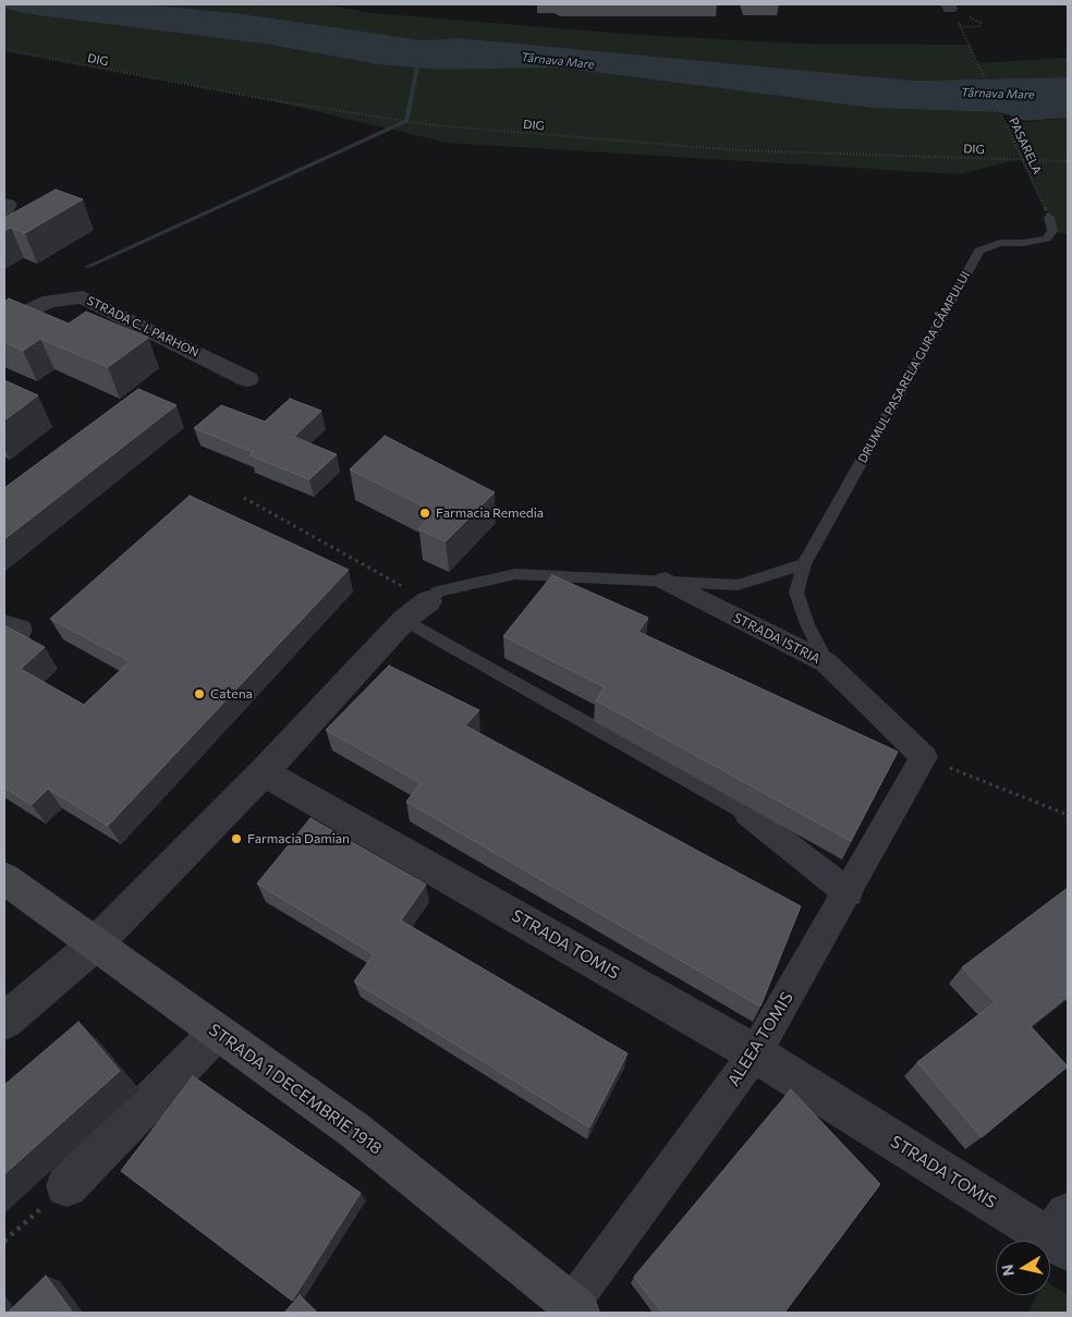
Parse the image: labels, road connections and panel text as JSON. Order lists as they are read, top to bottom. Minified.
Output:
{"streets":{"main road":["STRADA 1 DECEMBRIE 1918"],"street":["STRADA C. I. PARHON","STRADA ISTRIA","STRADA TOMIS","ALEEA TOMIS"],"lane":["DRUMUL PASARELA GURA CÂMPULUI"],"path":["DIG","PASARELA"]},"crossings":[["PASARELA","DRUMUL PASARELA GURA CÂMPULUI"],["STRADA ISTRIA","ALEEA TOMIS"],["STRADA TOMIS","ALEEA TOMIS"],["ALEEA TOMIS","STRADA 1 DECEMBRIE 1918"]],"water":["Târnava Mare"],"places":["Farmacia Remedia","Catena","Farmacia Damian"],"north":"left"}
